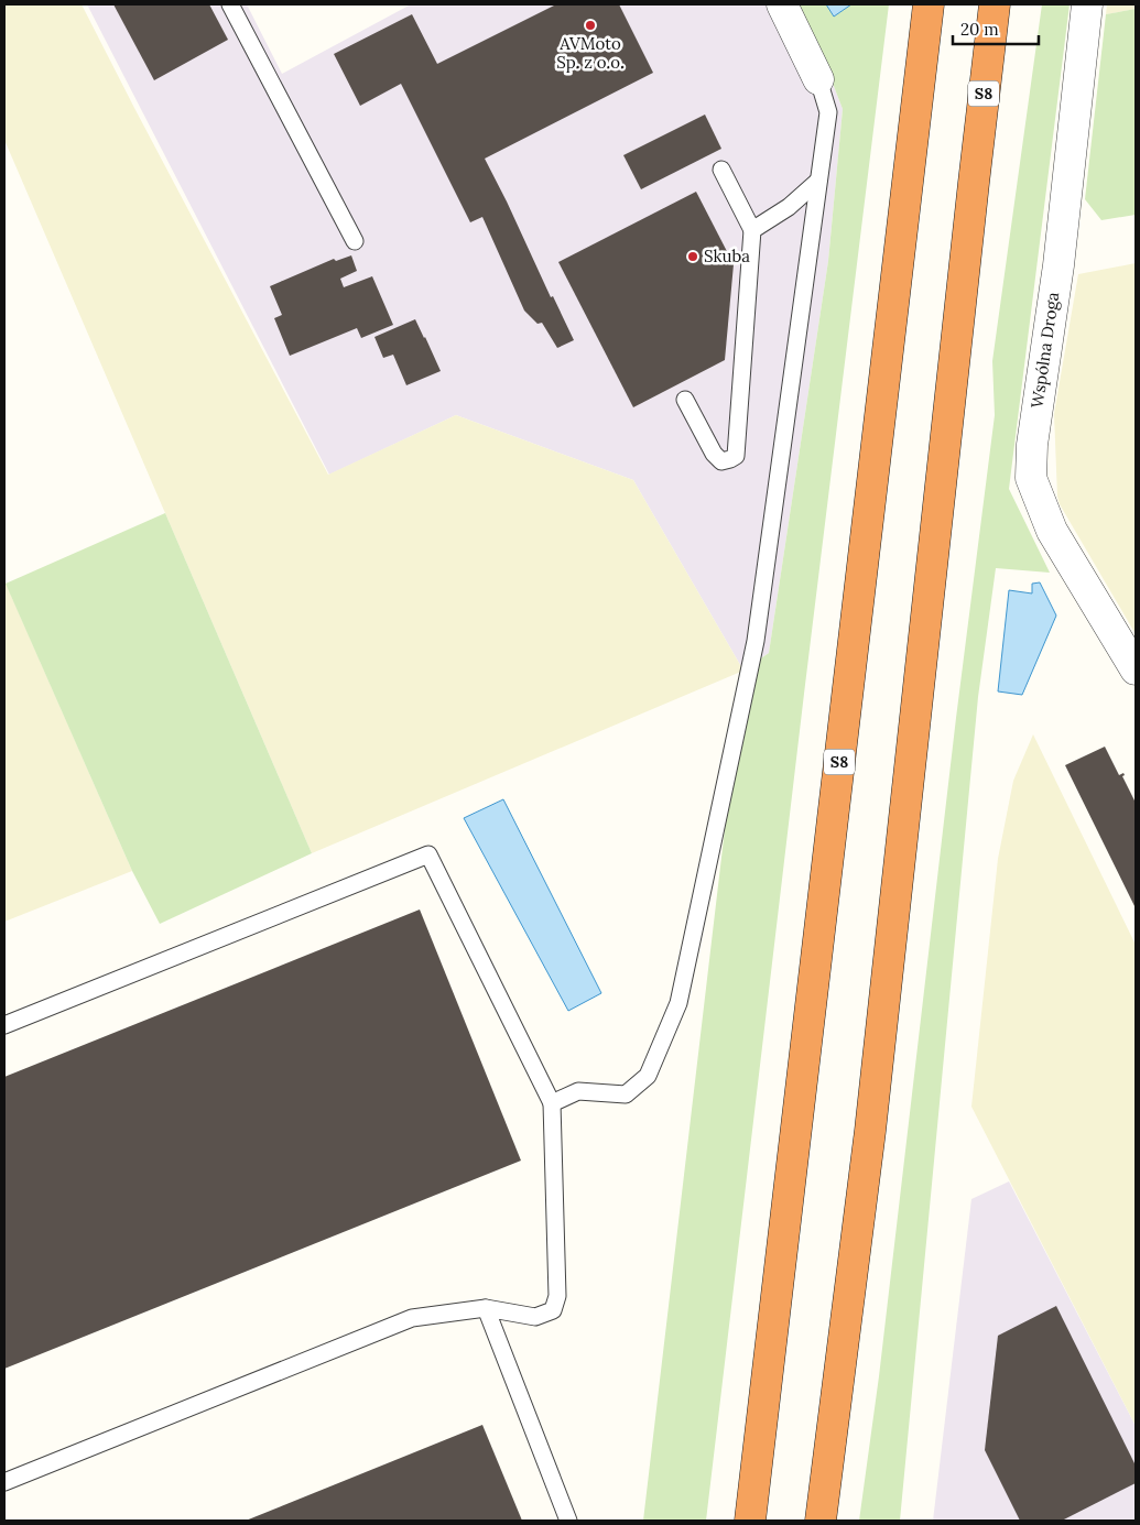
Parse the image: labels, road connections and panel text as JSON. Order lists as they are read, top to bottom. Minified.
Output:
{"streets":{"highway":["S8"],"street":["Wspólna Droga"]},"places":["AVMoto Sp. z o.o.","Skuba"],"scale_bar":"20 m"}
